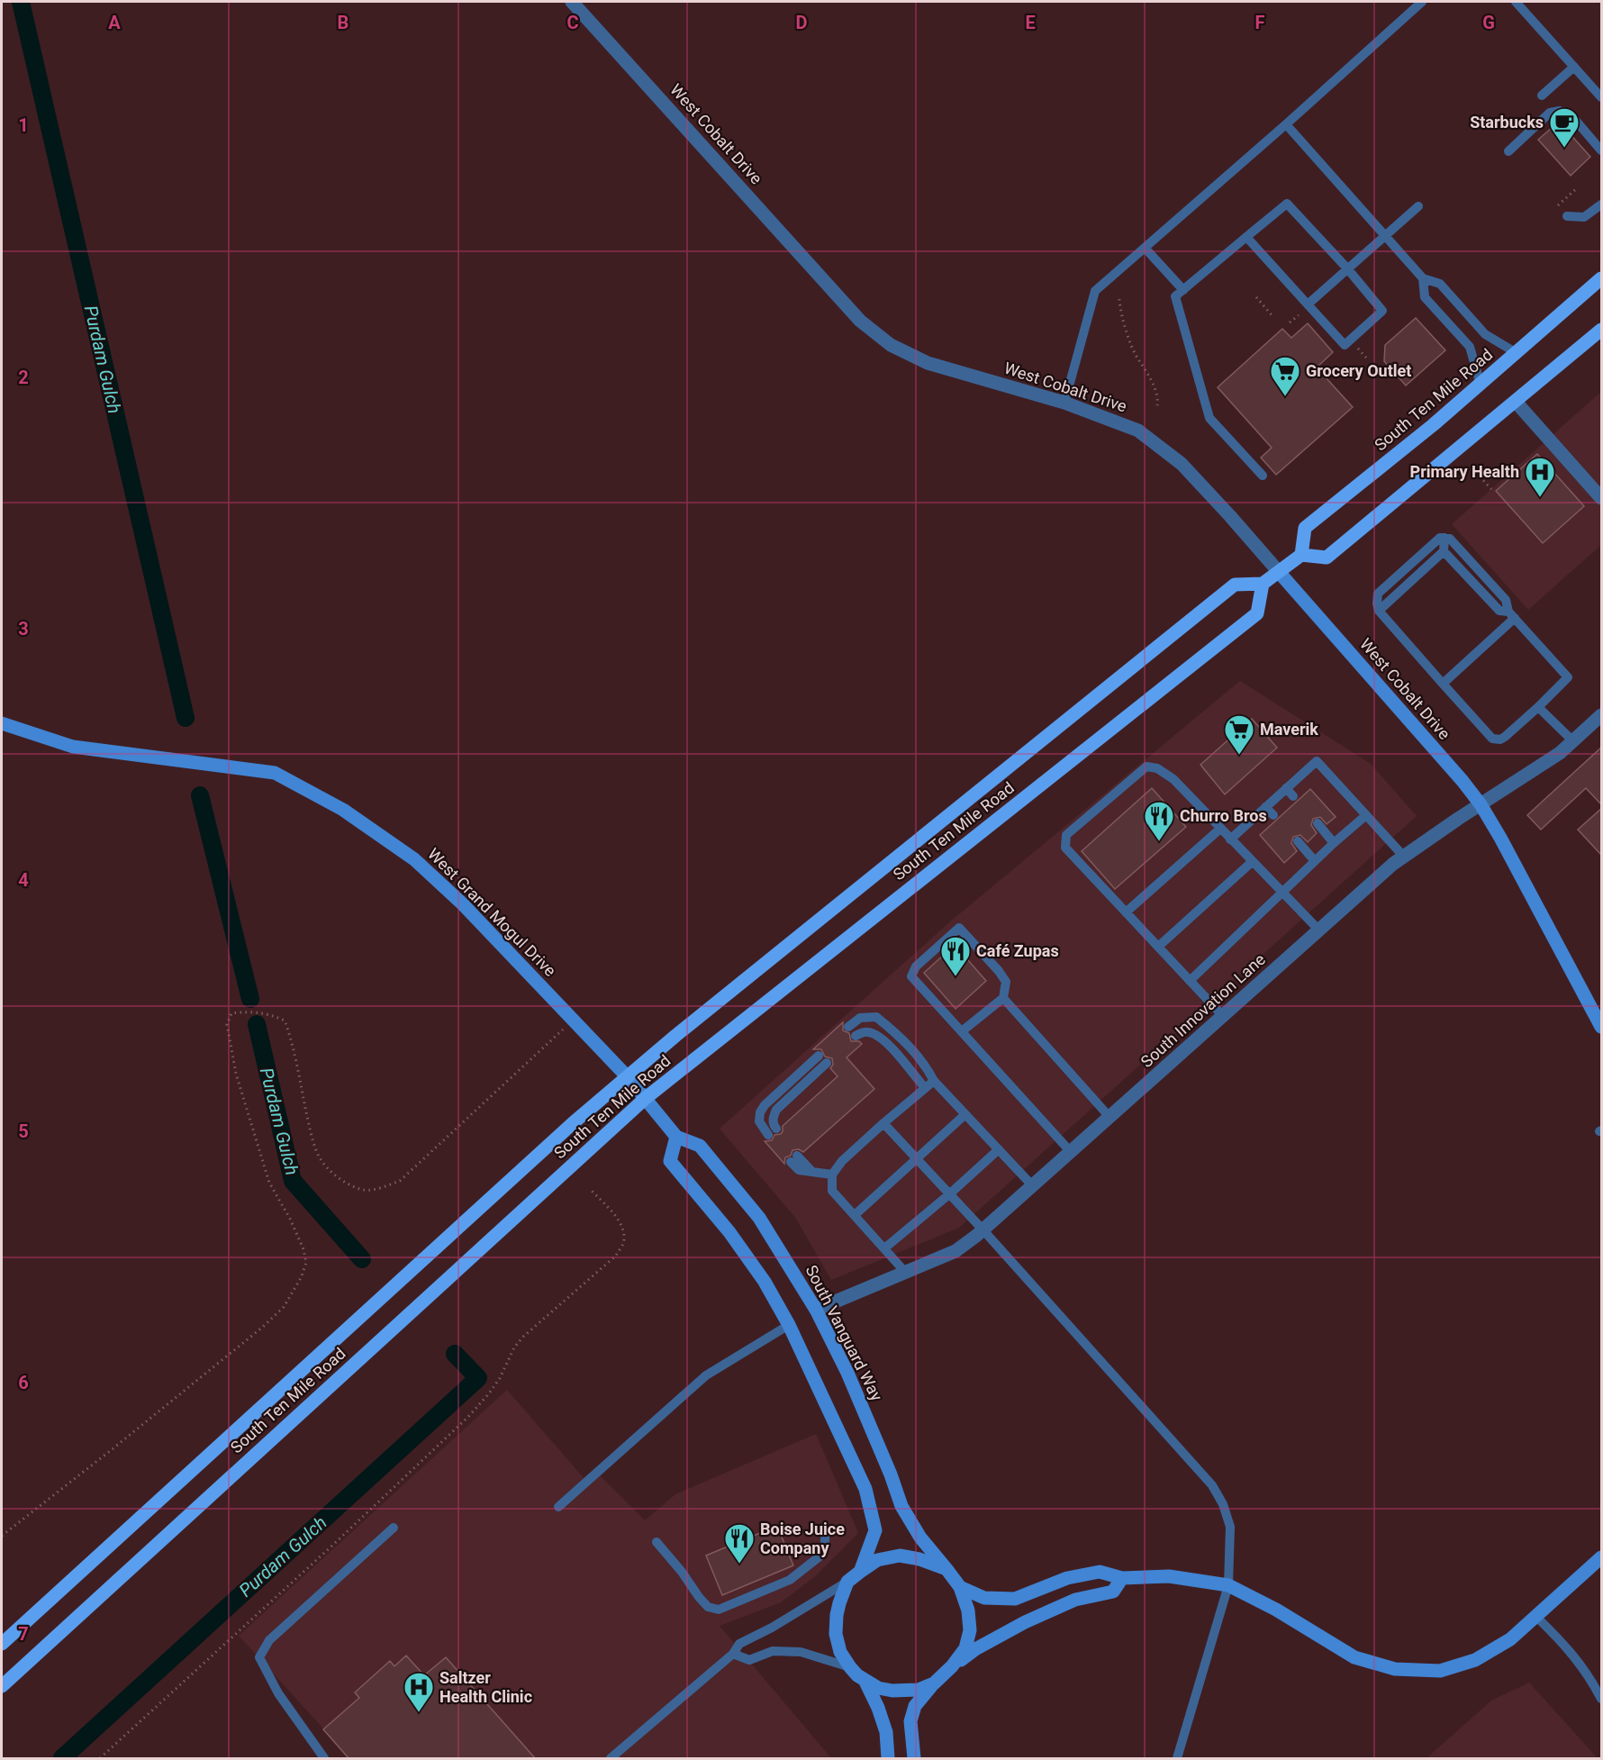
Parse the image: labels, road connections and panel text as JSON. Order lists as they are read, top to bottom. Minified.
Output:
{"streets":{"main road":["South Ten Mile Road"],"street":["West Cobalt Drive","West Grand Mogul Drive","South Innovation Lane","South Vanguard Way"]},"crossings":[["West Cobalt Drive","South Innovation Lane"],["South Ten Mile Road","West Grand Mogul Drive"],["South Ten Mile Road","South Vanguard Way"],["West Grand Mogul Drive","South Vanguard Way"],["South Innovation Lane","South Vanguard Way"]],"water":["Purdam Gulch"],"places":{"cafe":["Starbucks"],"supermarket":["Grocery Outlet","Maverik"],"hospital":["Primary Health","Saltzer Health Clinic"],"restaurant":["Churro Bros","Café Zupas","Boise Juice Company"]},"grid":{"columns":["A","B","C","D","E","F","G"],"rows":["1","2","3","4","5","6","7"]}}
